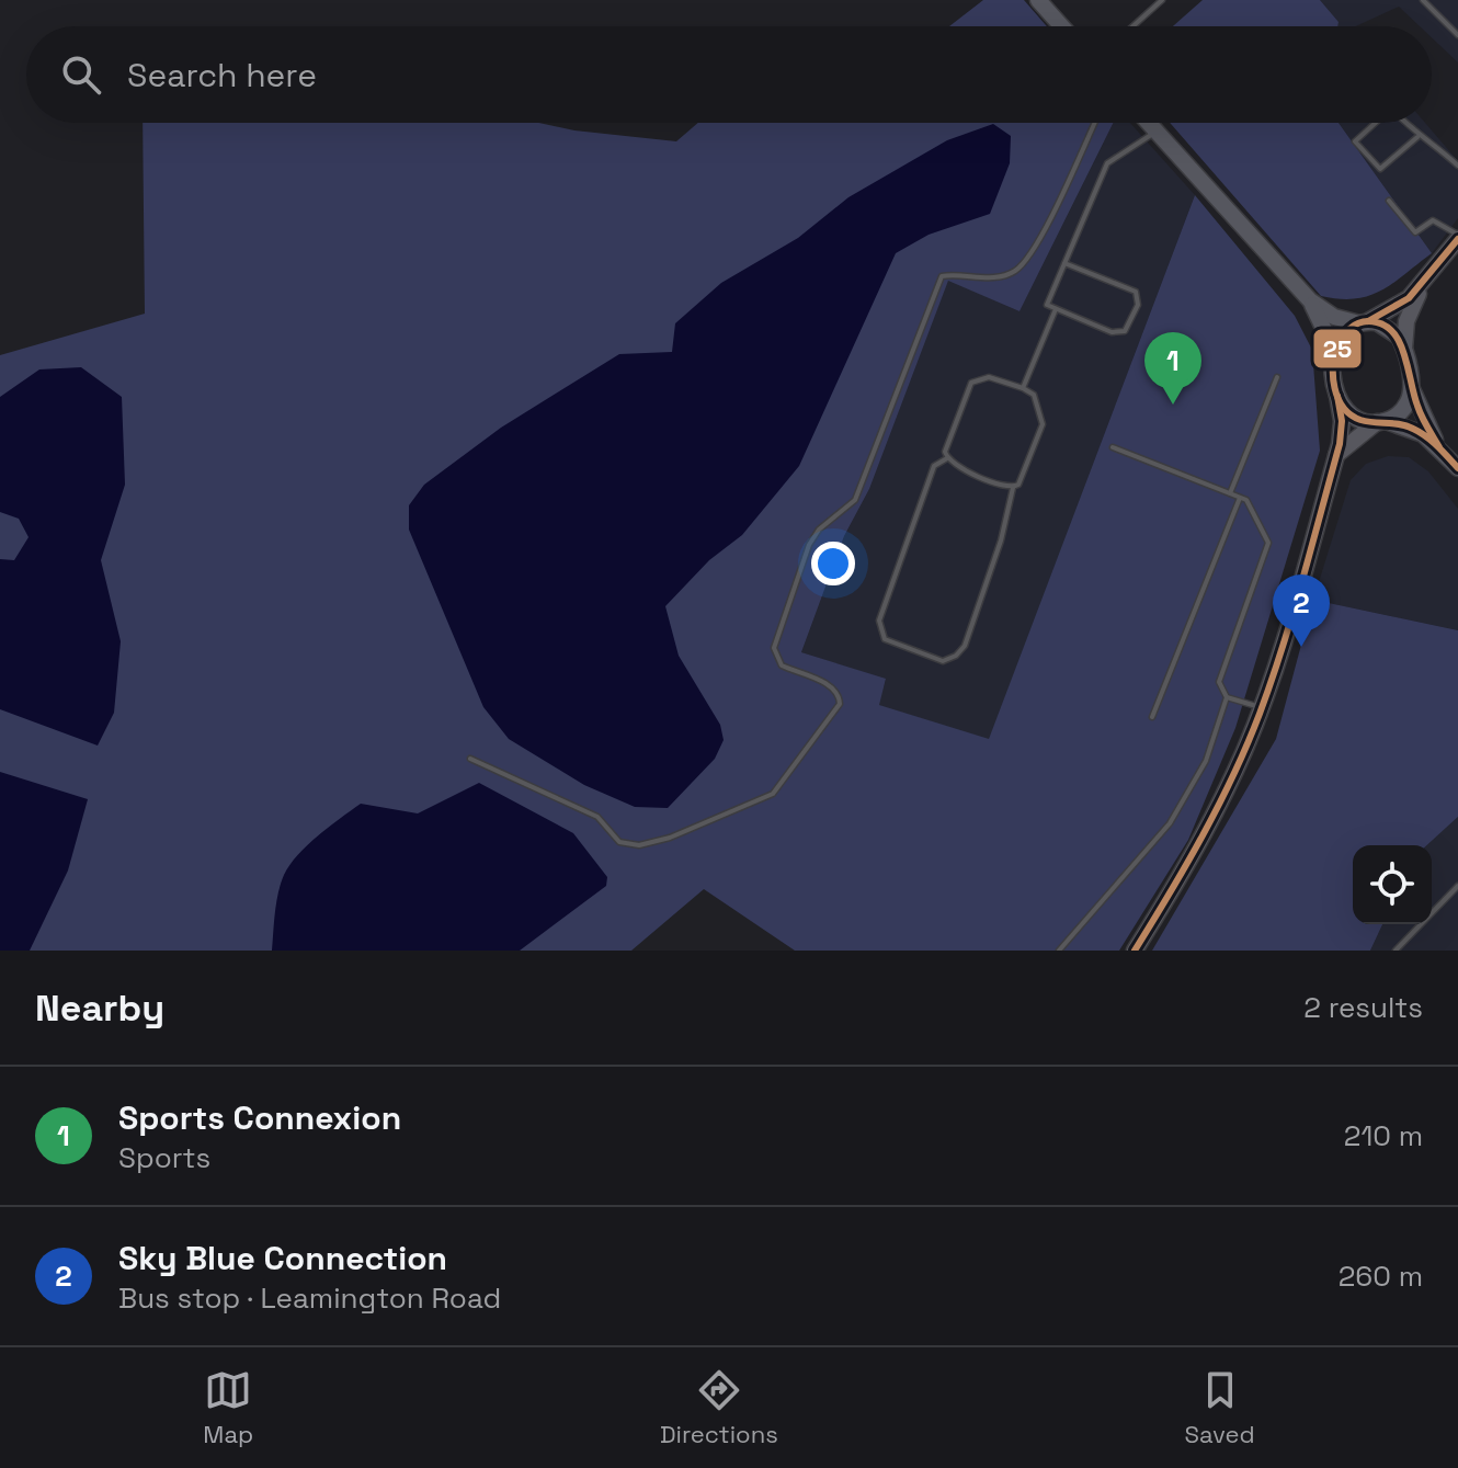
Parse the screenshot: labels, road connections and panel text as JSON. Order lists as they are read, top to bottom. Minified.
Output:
{"lines":["transit line 25"],"page":{"search":"Search here","pins":["1","2"],"heading":["Nearby","2 results"],"list":[{"mark":"1","name":"Sports Connexion","note":"Sports","value":"210 m"},{"mark":"2","name":"Sky Blue Connection","note":"Bus stop · Leamington Road","value":"260 m"}],"nav":["Map","Directions","Saved"]}}
